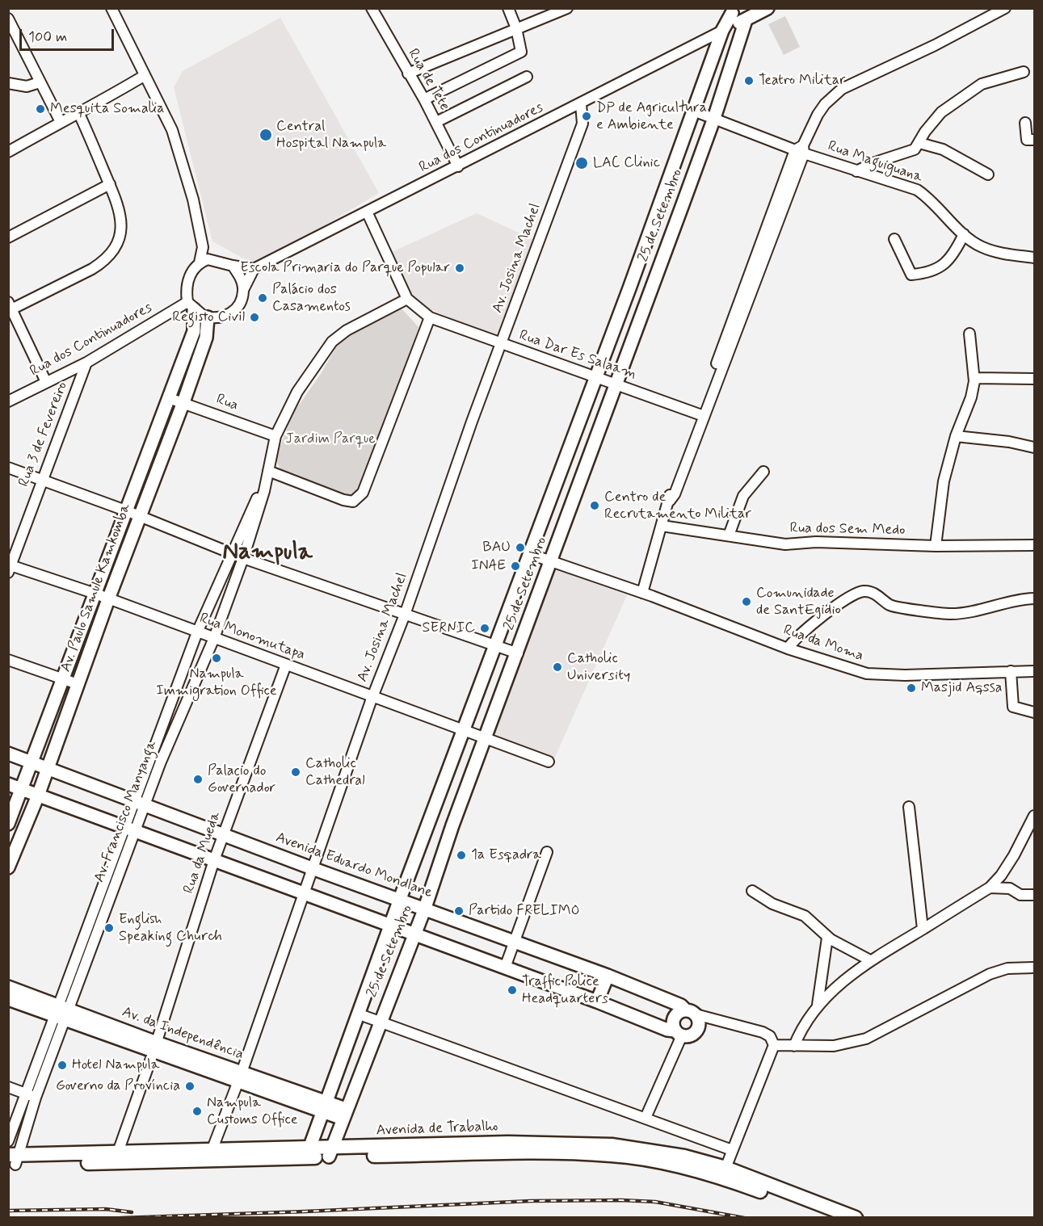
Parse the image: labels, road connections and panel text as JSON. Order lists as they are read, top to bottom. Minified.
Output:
{"streets":{"highway":["Avenida de Trabalho"],"main road":["25 de Setembro","Av. Paulo Samule Kamkomba","Avenida Eduardo Mondlane","Av. da Independência"],"street":["Rua de Tete","Rua dos Continuadores","Rua Maguiguana","Av. Josina Machel","Rua Dar Es Salaam","Rua","Rua 3 de Fevereiro","Rua dos Sem Medo","Rua Monomutapa","Rua da Moma","Av. Francisco Manyanga","Rua da Mueda"]},"crossings":[["Rua de Tete","Rua dos Continuadores"],["Rua dos Continuadores","25 de Setembro"],["Rua dos Continuadores","Av. Josina Machel"],["Rua dos Continuadores","Rua Dar Es Salaam"],["Rua dos Continuadores","Rua 3 de Fevereiro"],["Rua dos Continuadores","Av. Paulo Samule Kamkomba"],["Rua Maguiguana","25 de Setembro"],["25 de Setembro","Rua Dar Es Salaam"],["25 de Setembro","Rua Monomutapa"],["25 de Setembro","Rua da Moma"],["25 de Setembro","Avenida Eduardo Mondlane"],["25 de Setembro","Av. da Independência"],["25 de Setembro","Avenida de Trabalho"],["Av. Josina Machel","Rua Dar Es Salaam"],["Av. Josina Machel","Rua Monomutapa"],["Av. Josina Machel","Avenida Eduardo Mondlane"],["Av. Josina Machel","Av. da Independência"],["Av. Josina Machel","Avenida de Trabalho"],["Rua Dar Es Salaam","Av. Francisco Manyanga"],["Rua","Av. Paulo Samule Kamkomba"],["Rua","Av. Francisco Manyanga"],["Rua 3 de Fevereiro","Rua Monomutapa"],["Av. Paulo Samule Kamkomba","Rua Monomutapa"],["Av. Paulo Samule Kamkomba","Avenida Eduardo Mondlane"],["Rua Monomutapa","Av. Francisco Manyanga"],["Rua Monomutapa","Rua da Mueda"],["Av. Francisco Manyanga","Avenida Eduardo Mondlane"],["Av. Francisco Manyanga","Av. da Independência"],["Av. Francisco Manyanga","Avenida de Trabalho"],["Rua da Mueda","Avenida Eduardo Mondlane"],["Rua da Mueda","Av. da Independência"],["Rua da Mueda","Avenida de Trabalho"]],"districts":["Nampula"],"parks":["Jardim Parque"],"places":["Teatro Militar","Mesquita Somalia","DP de Agricultura e Ambiente","Central Hospital Nampula","LAC Clinic","Escola Primaria do Parque Popular","Palácio dos Casamentos","Registo Civil","Centro de Recrutamento Militar","BAU","INAE","Comunidade de SantEgidio","SERNIC","Nampula Immigration Office","Catholic University","Masjid Aqssa","Catholic Cathedral","Palacio do Governador","1a Esqadra","Partido FRELIMO","English Speaking Church","Traffic Police Headquarters","Hotel Nampula","Governo da Província","Nampula Customs Office"],"scale_bar":"100 m"}
